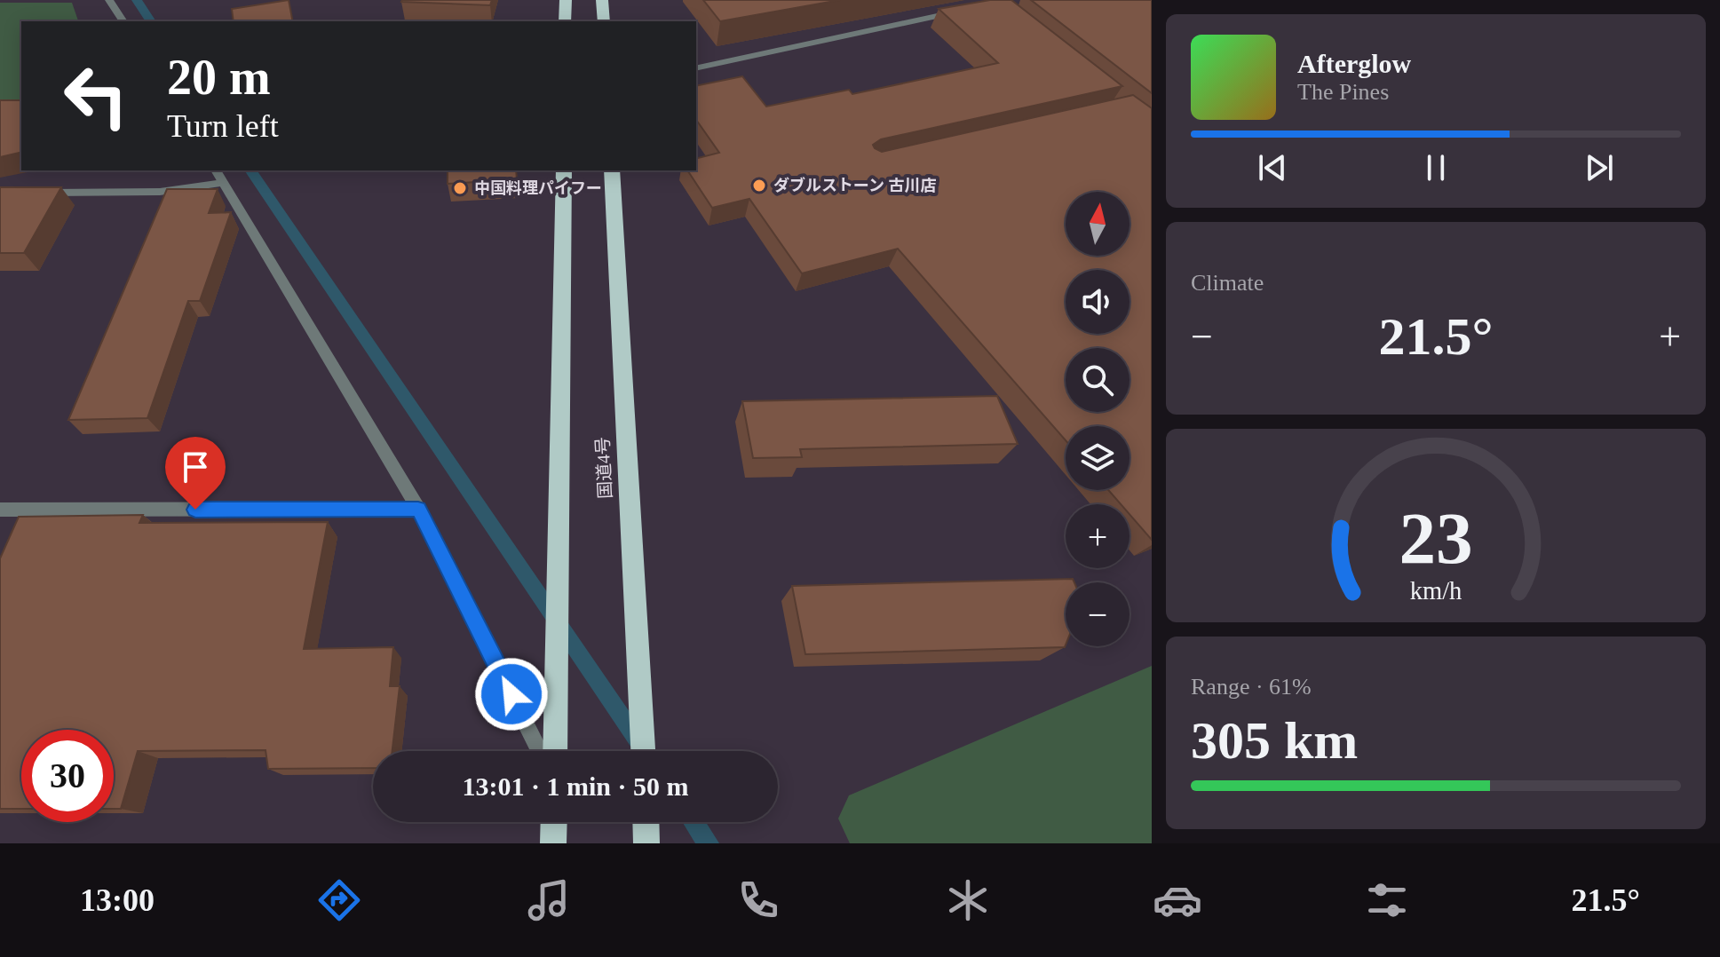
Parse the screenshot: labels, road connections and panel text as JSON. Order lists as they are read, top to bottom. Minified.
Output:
{"streets":{"highway":["国道4号"]},"places":["ダブルストーン 古川店","中国料理パイフー"],"north":"top","page":{"turn":["20 m","Turn left"],"song":["Afterglow","The Pines"],"map_buttons":["+","−"],"tile":["Climate",["Range · 61%","305 km"]],"heat":["−","21.5°","+"],"limit":"30","trip":"13:01 · 1 min · 50 m","tabs":["13:00","21.5°"],"gauge":["23","km/h"]}}
